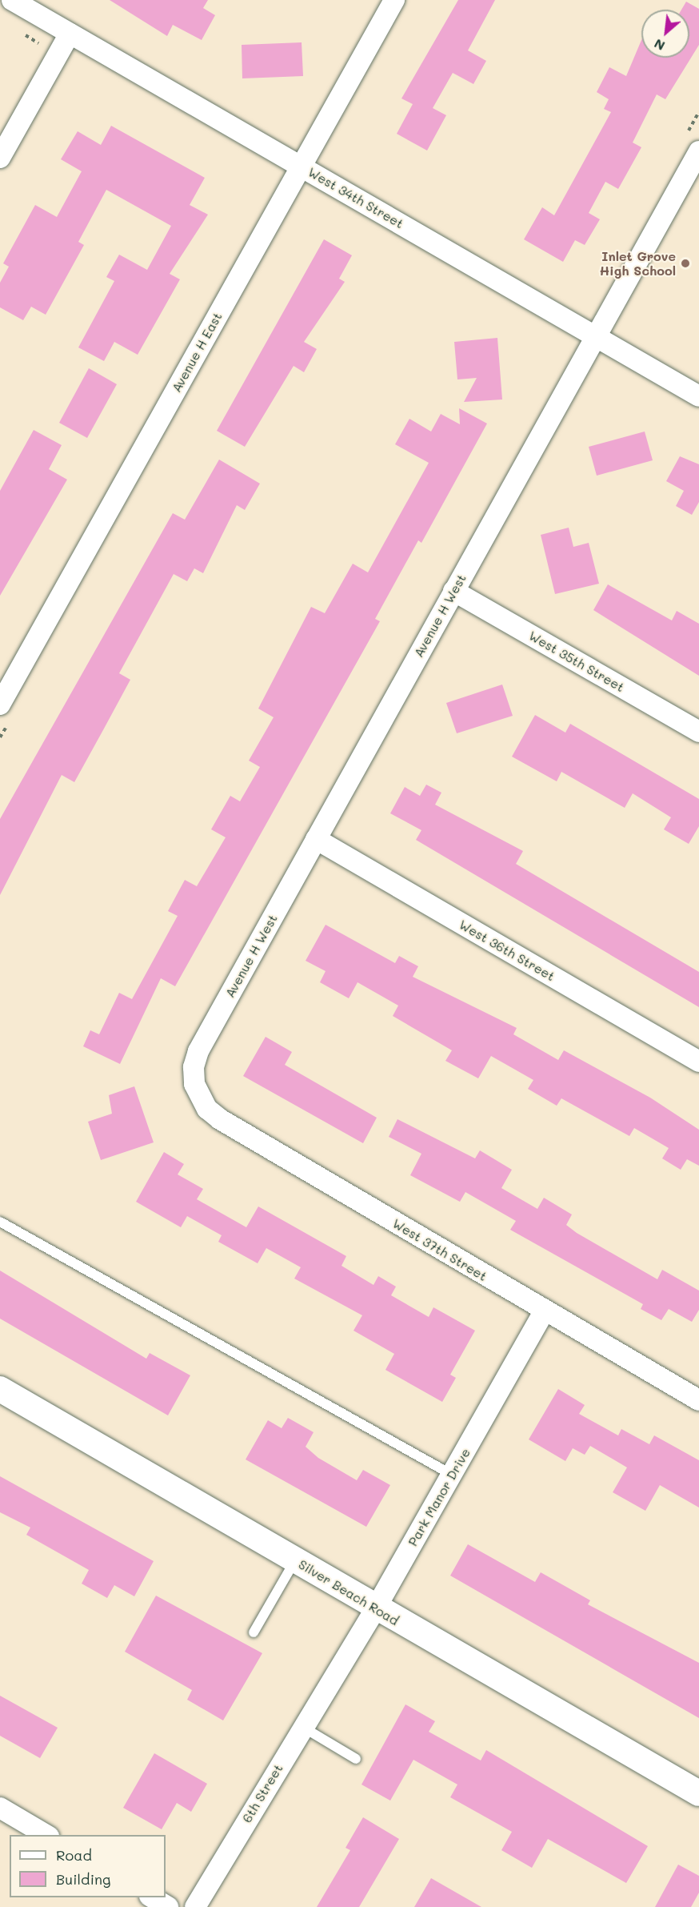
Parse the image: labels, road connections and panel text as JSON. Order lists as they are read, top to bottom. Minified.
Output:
{"streets":{"street":["West 34th Street","Avenue H East","Avenue H West","West 35th Street","West 36th Street","West 37th Street","Park Manor Drive","Silver Beach Road","6th Street"]},"crossings":[["West 34th Street","Avenue H East"],["West 34th Street","Avenue H West"],["Avenue H West","West 35th Street"],["Avenue H West","West 36th Street"],["Avenue H West","West 37th Street"],["West 37th Street","Park Manor Drive"],["Park Manor Drive","Silver Beach Road"],["Park Manor Drive","6th Street"]],"places":["Inlet Grove High School"],"legend":["Road","Building"],"north":"bottom left"}
